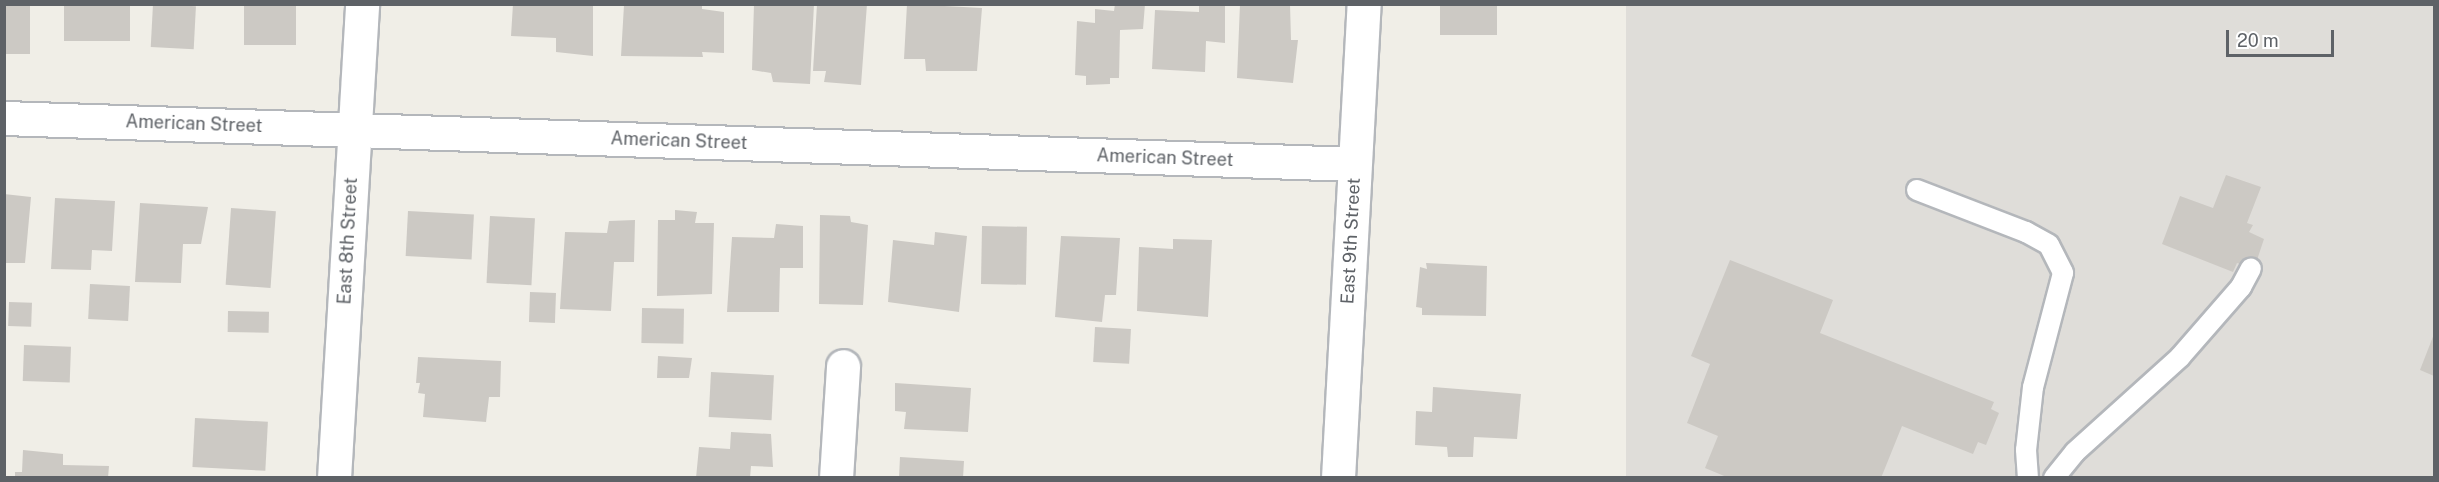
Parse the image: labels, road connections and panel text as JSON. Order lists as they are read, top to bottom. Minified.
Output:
{"streets":{"street":["American Street","East 8th Street","East 9th Street"]},"crossings":[["American Street","East 8th Street"],["American Street","East 9th Street"]],"scale_bar":"20 m"}
